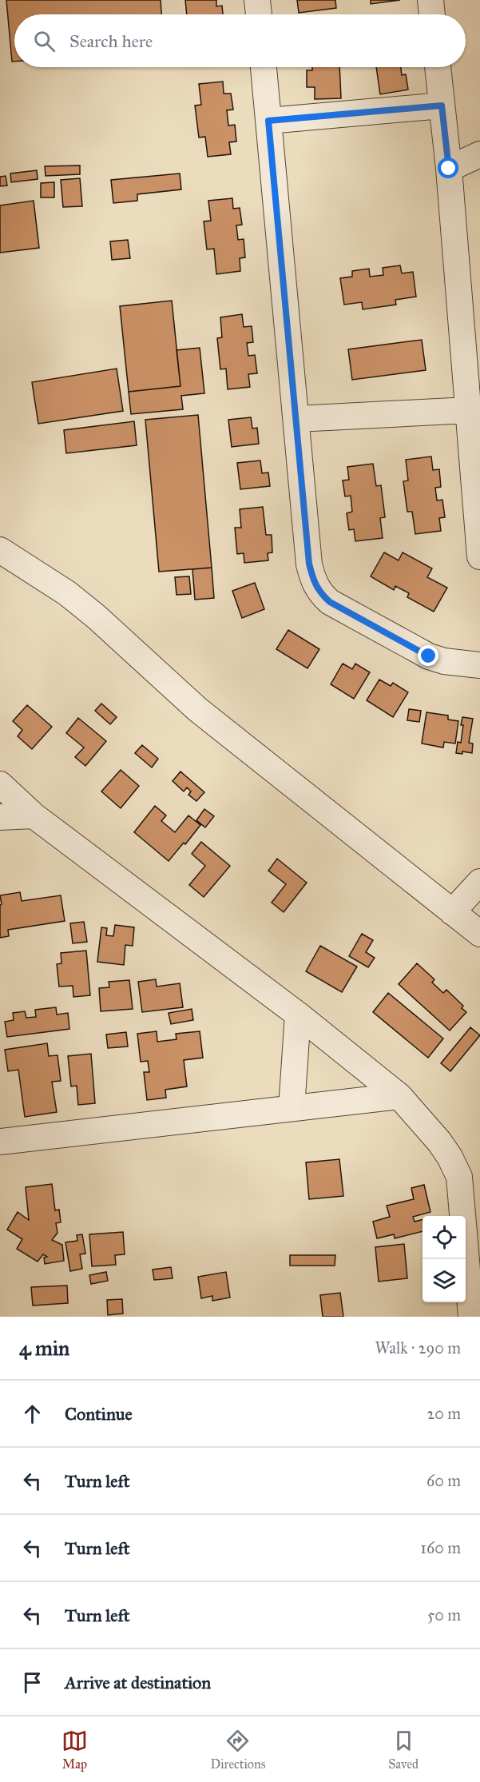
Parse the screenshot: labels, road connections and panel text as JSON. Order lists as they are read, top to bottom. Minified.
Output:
{"page":{"search":"Search here","heading":["4 min","Walk · 290 m"],"list":[["Continue","20 m"],["Turn left","60 m"],["Turn left","160 m"],["Turn left","50 m"],"Arrive at destination"],"nav":["Map","Directions","Saved"]}}
